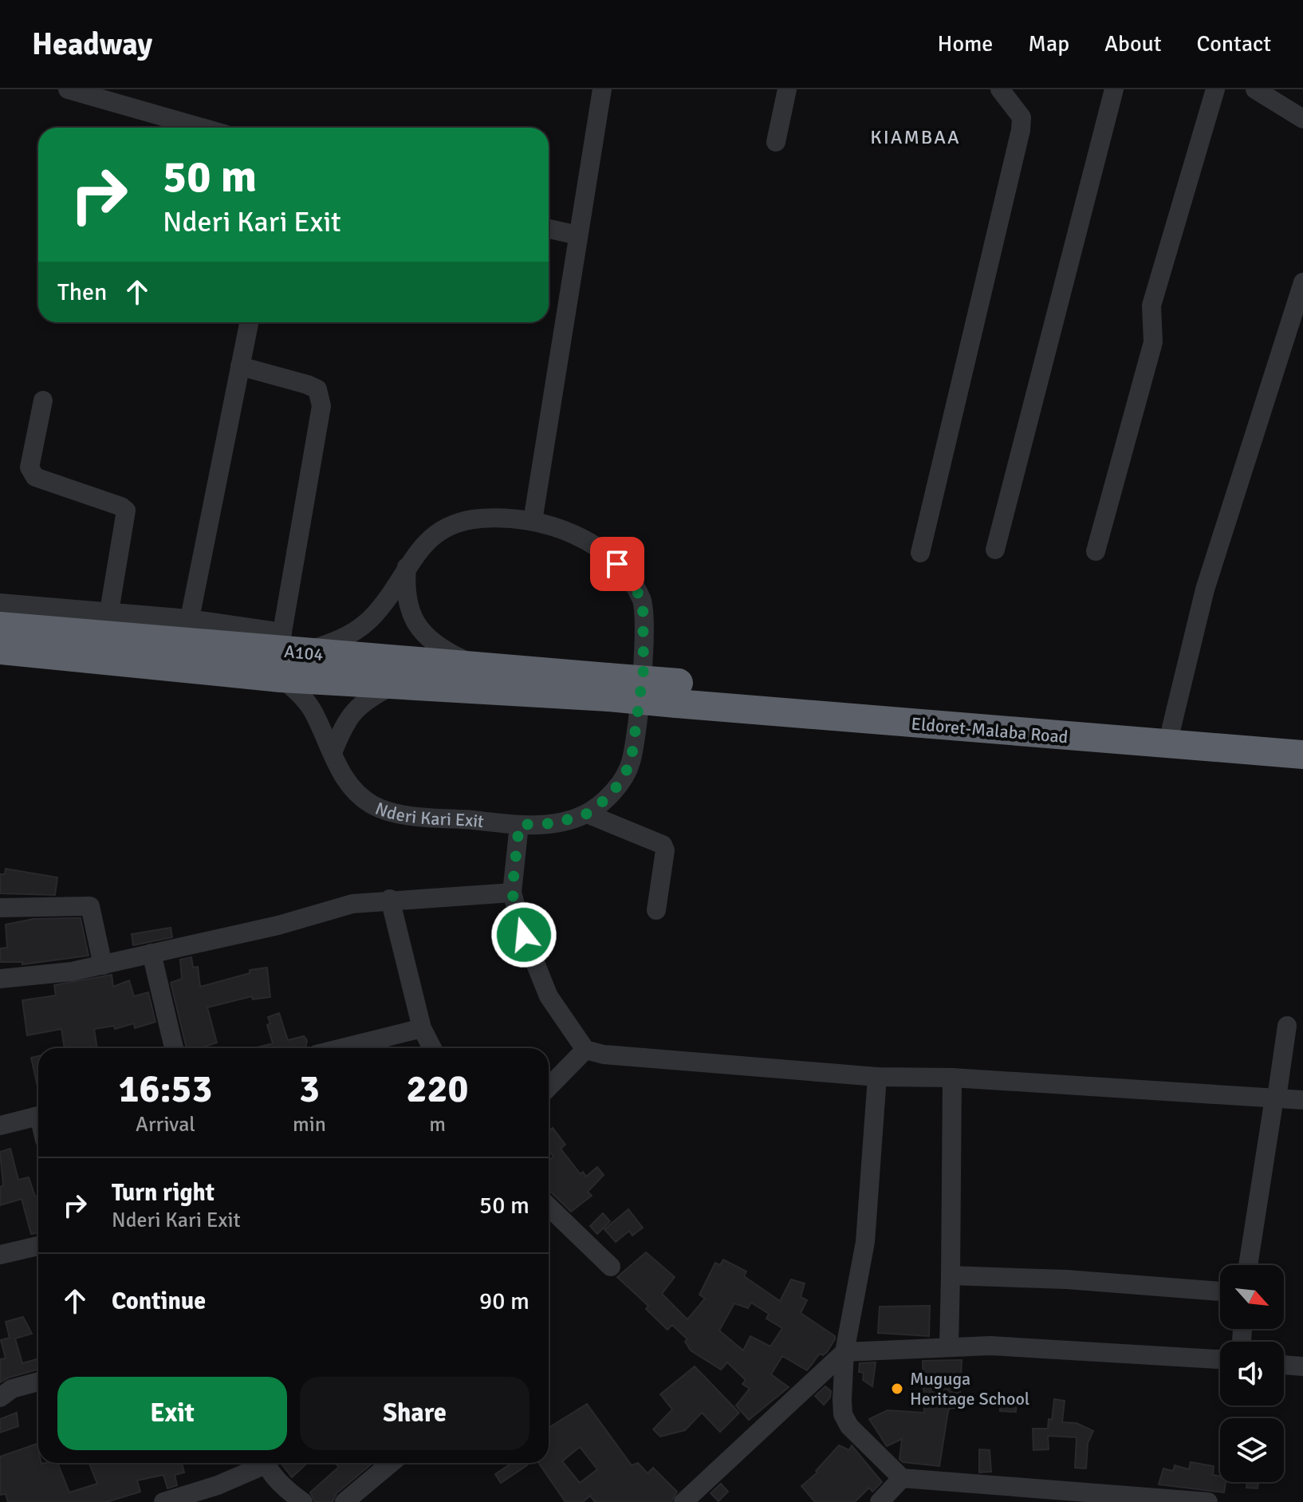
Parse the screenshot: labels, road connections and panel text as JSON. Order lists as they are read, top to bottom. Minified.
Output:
{"streets":{"highway":["A104","Eldoret-Malaba Road"],"street":["Nderi Kari Exit"]},"crossings":[["A104","Nderi Kari Exit"]],"districts":["KIAMBAA"],"places":["Muguga Heritage School"],"north":"bottom right","page":{"header":"Headway","nav":["Home","Map","About","Contact"],"turn":["50 m","Nderi Kari Exit"],"then":"Then","eta":["16:53","Arrival","3","min","220","m"],"list":[{"name":"Turn right","note":"Nderi Kari Exit","value":"50 m"},{"name":"Continue","value":"90 m"}],"buttons":["Exit","Share"]}}
